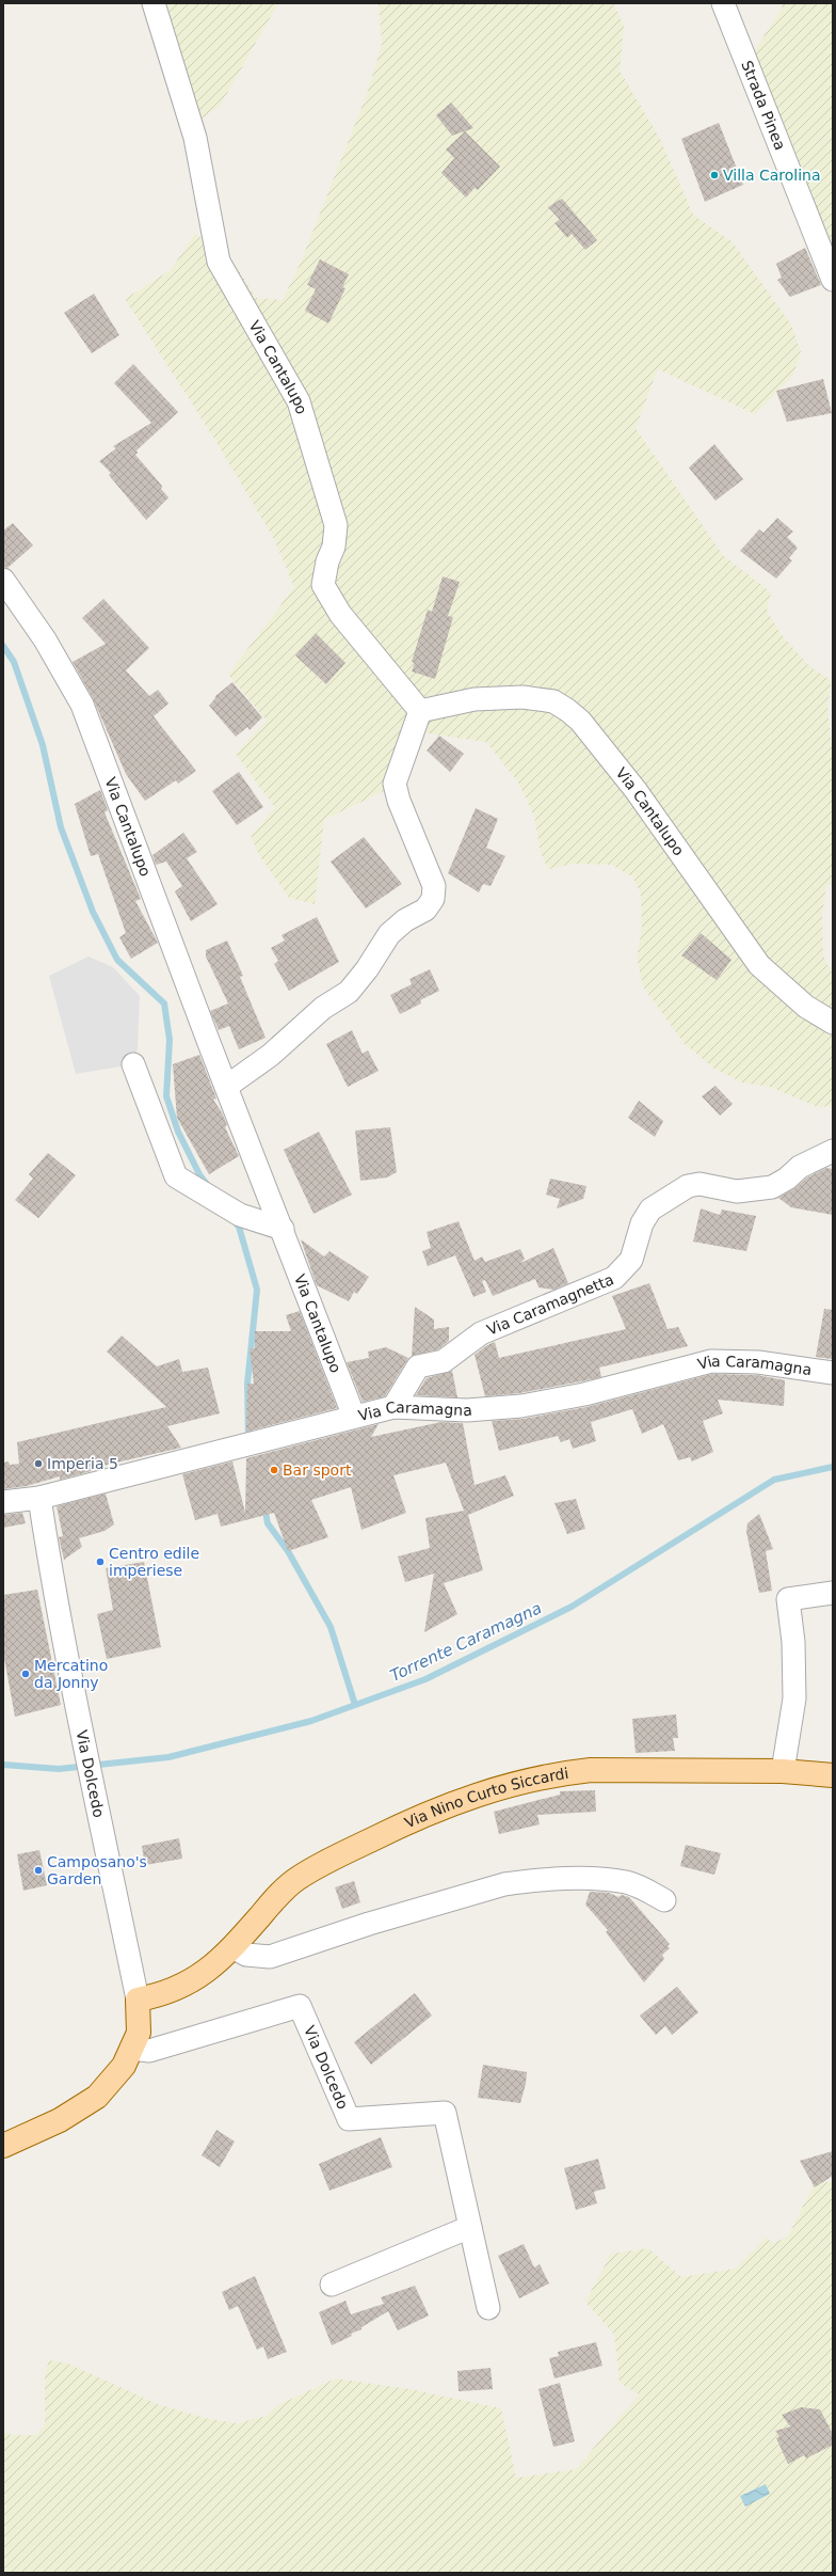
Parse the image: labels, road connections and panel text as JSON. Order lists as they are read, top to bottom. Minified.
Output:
{"streets":{"main road":["Via Dolcedo","Via Nino Curto Siccardi"],"street":["Strada Pinea","Via Cantalupo","Via Caramagnetta","Via Caramagna"]},"crossings":[["Via Cantalupo","Via Caramagna"],["Via Caramagnetta","Via Caramagna"],["Via Caramagna","Via Dolcedo"],["Via Dolcedo","Via Nino Curto Siccardi"]],"water":["Torrente Caramagna"],"places":["Villa Carolina","Imperia 5","Bar sport","Centro edile imperiese","Mercatino da Jonny","Camposano's Garden"]}
